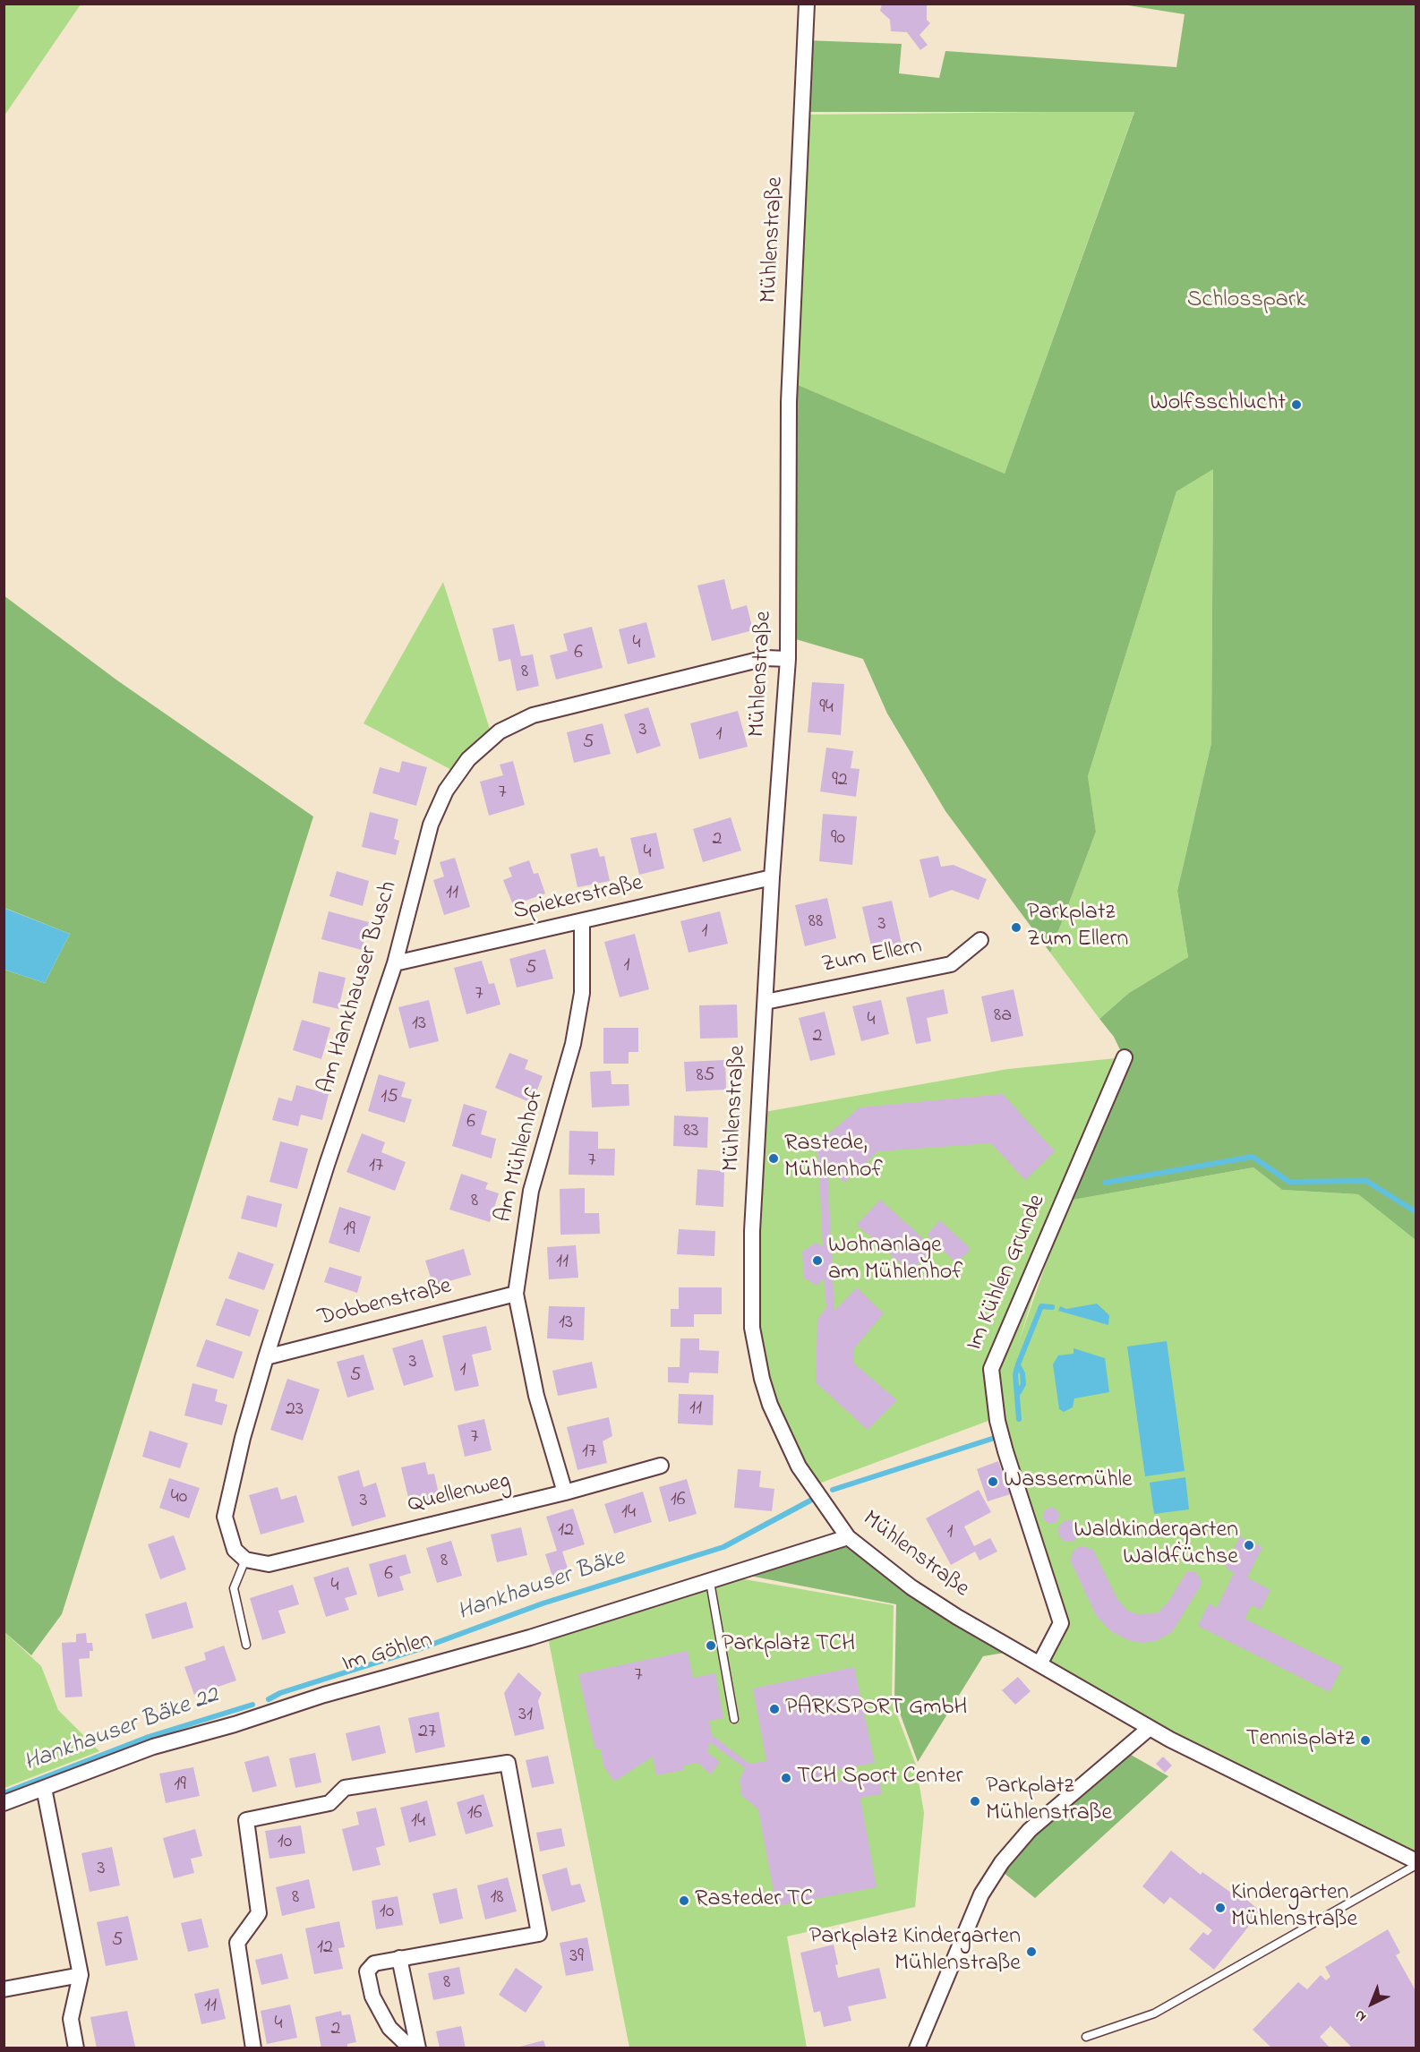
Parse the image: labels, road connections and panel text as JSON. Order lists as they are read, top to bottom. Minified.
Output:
{"streets":{"street":["Mühlenstraße","Spiekerstraße","Zum Ellern","Am Hankhauser Busch","Am Mühlenhof","Im Kühlen Grunde","Dobbenstraße","Quellenweg","Im Göhlen"]},"crossings":[["Mühlenstraße","Spiekerstraße"],["Mühlenstraße","Zum Ellern"],["Mühlenstraße","Am Hankhauser Busch"],["Mühlenstraße","Im Kühlen Grunde"],["Mühlenstraße","Im Göhlen"],["Spiekerstraße","Am Hankhauser Busch"],["Spiekerstraße","Am Mühlenhof"],["Am Hankhauser Busch","Dobbenstraße"],["Am Hankhauser Busch","Quellenweg"],["Am Mühlenhof","Dobbenstraße"],["Am Mühlenhof","Quellenweg"]],"water":["Hankhauser Bäke","Hankhauser Bäke 22"],"parks":["Schlosspark"],"places":["Wolfsschlucht","Parkplatz Zum Ellern","Rastede, Mühlenhof","Wohnanlage am Mühlenhof","Wassermühle","Waldkindergarten Waldfüchse","Parkplatz TCH","PARKSPORT GmbH","Tennisplatz","TCH Sport Center","Parkplatz Mühlenstraße","Rasteder TC","Kindergarten Mühlenstraße","Parkplatz Kindergarten Mühlenstraße"],"house_numbers":["4","6","8","94","3","1","5","92","7","90","2","4","11","88","3","1","1","5","7","8a","4","13","2","85","15","6","83","7","17","8","19","11","13","3","1","5","11","23","7","17","40","16","3","14","12","1","8","6","4","7","31","27","19","16","14","10","3","8","18","10","5","12","39","8","11","4","2"],"north":"bottom left"}
